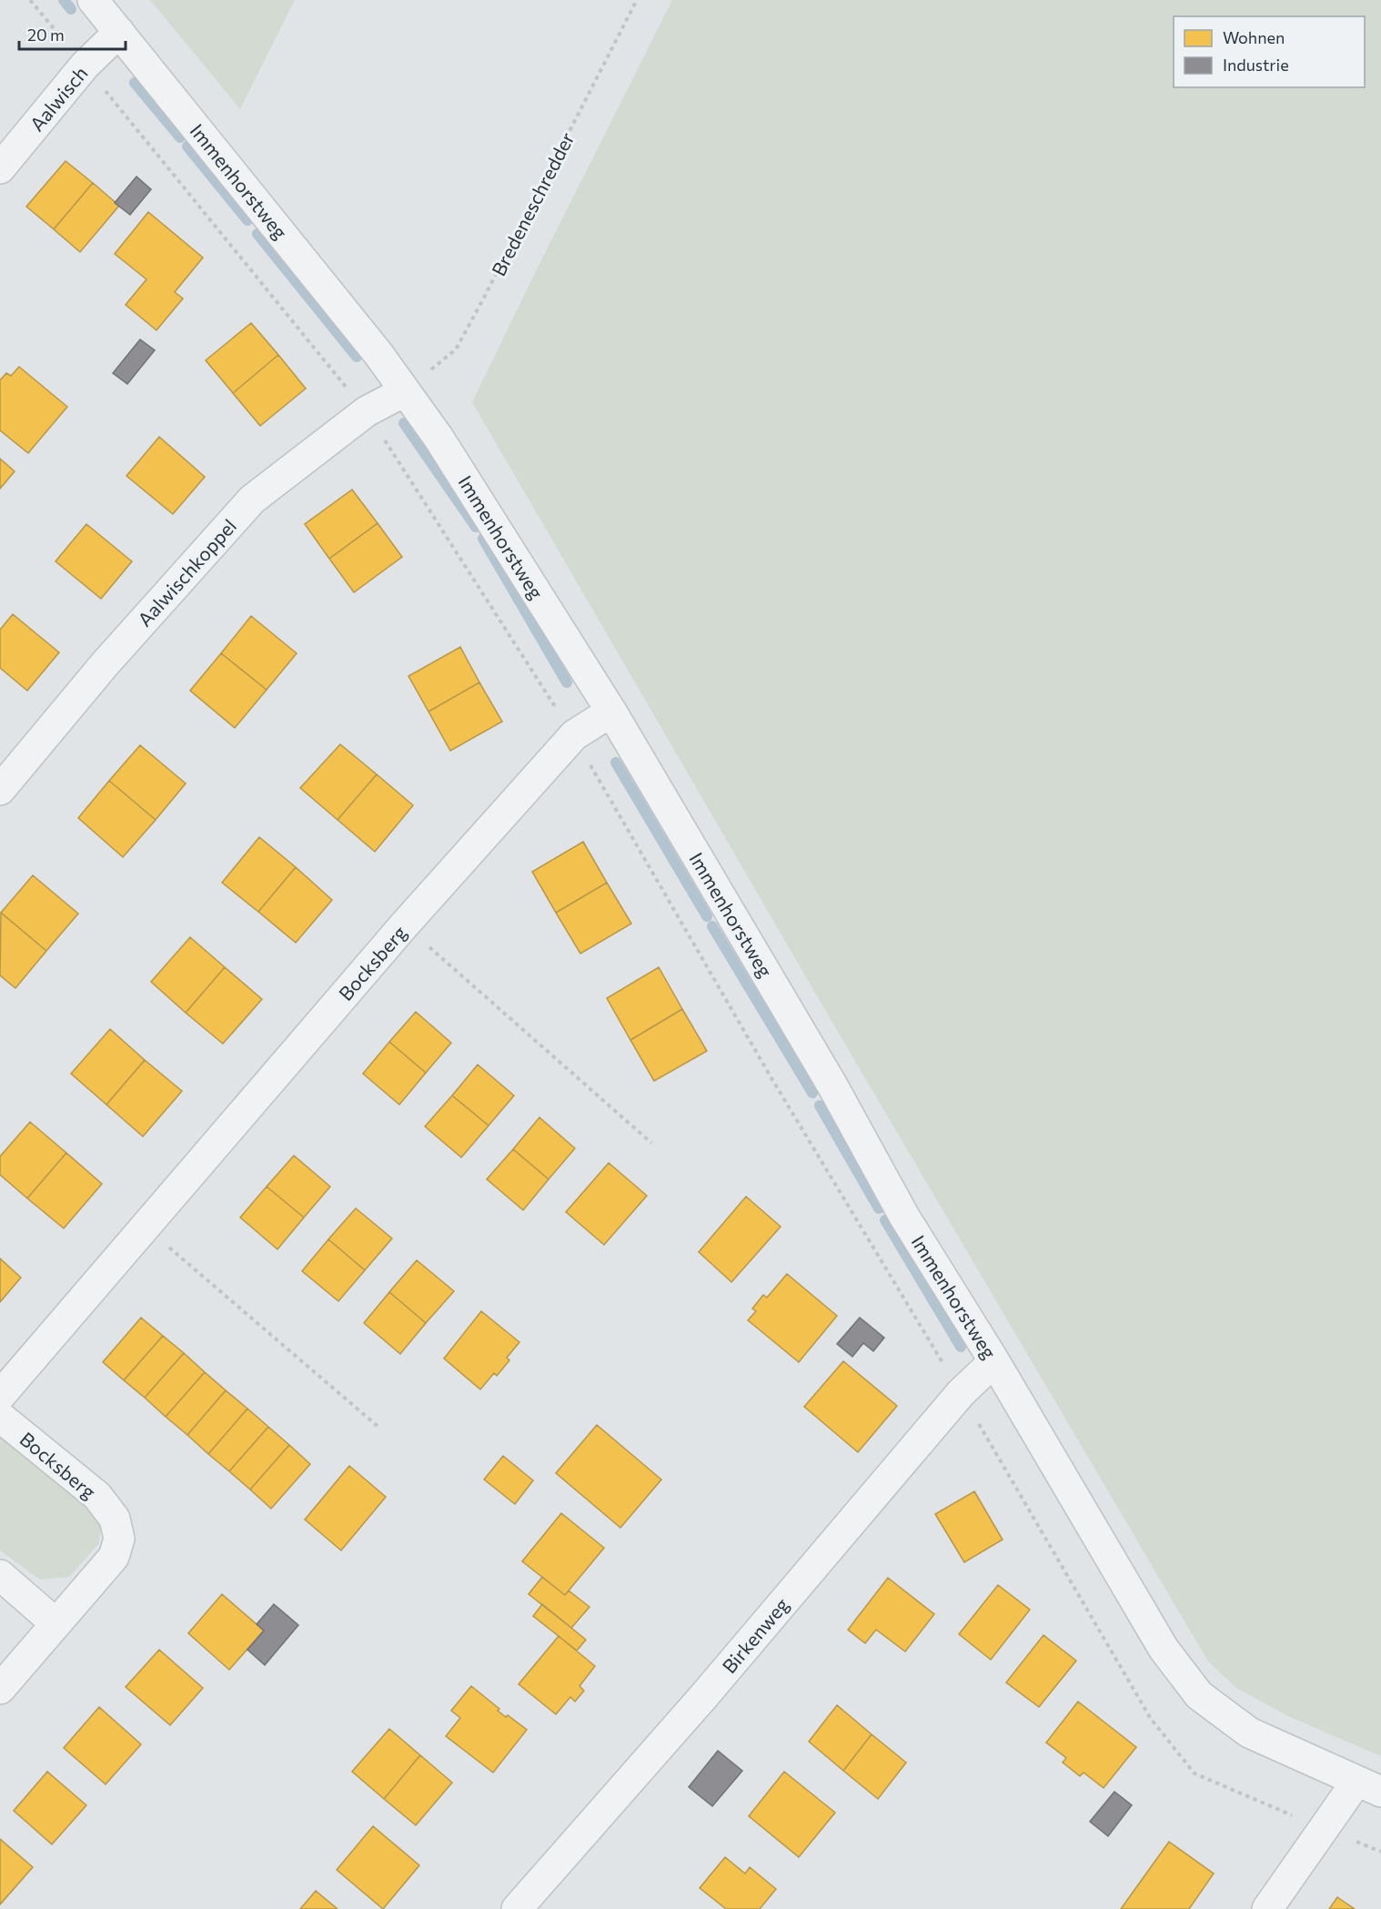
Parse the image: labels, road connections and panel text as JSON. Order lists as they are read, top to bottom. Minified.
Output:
{"streets":{"street":["Aalwisch","Immenhorstweg","Aalwischkoppel","Bocksberg","Birkenweg"],"path":["Bredeneschredder"]},"crossings":[["Aalwisch","Immenhorstweg"],["Immenhorstweg","Bredeneschredder"],["Immenhorstweg","Aalwischkoppel"],["Immenhorstweg","Bocksberg"],["Immenhorstweg","Birkenweg"],["Bredeneschredder","Aalwischkoppel"]],"legend":["Wohnen","Industrie"],"scale_bar":"20 m"}
